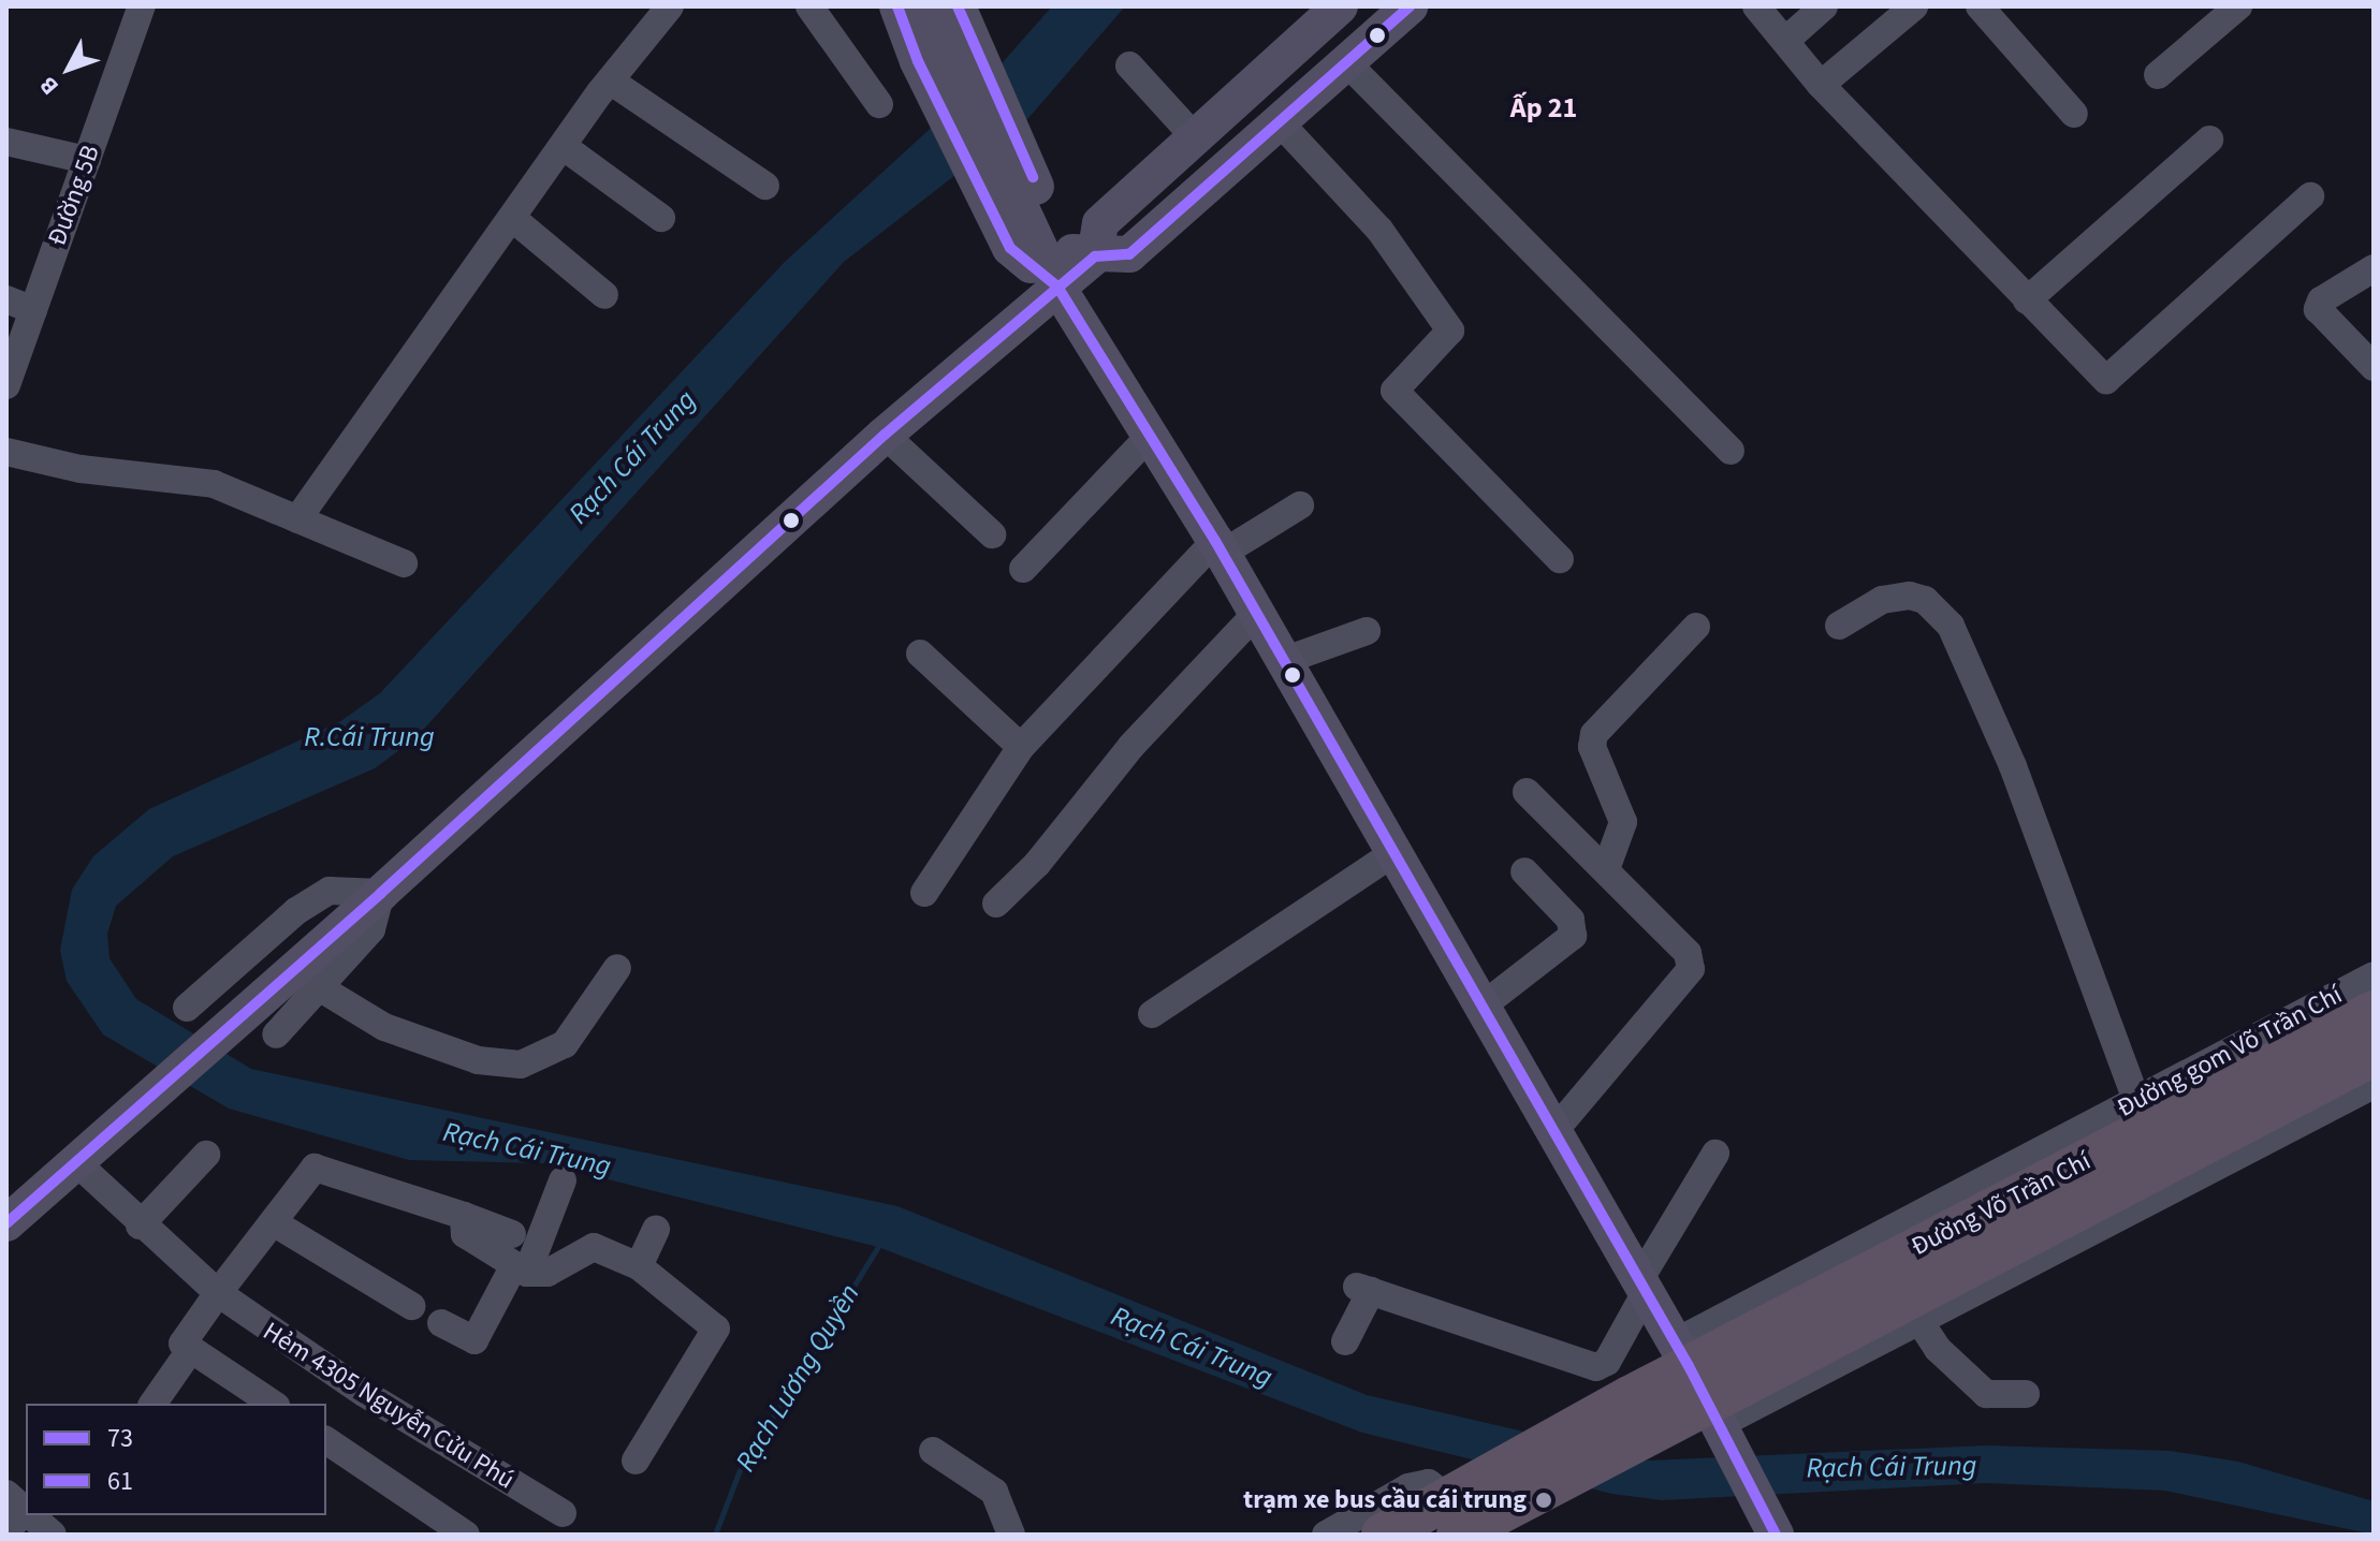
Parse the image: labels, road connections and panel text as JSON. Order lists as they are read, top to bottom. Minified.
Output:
{"streets":{"highway":["Đường Võ Trần Chí"],"street":["Đường 5B","Đường gom Võ Trần Chí","Hẻm 4305 Nguyễn Cửu Phú"]},"crossings":[["Đường gom Võ Trần Chí","Đường Võ Trần Chí"]],"districts":["Ấp 21"],"water":["Rạch Cái Trung","R.Cái Trung","Rạch Lương Quyền"],"places":["trạm xe bus cầu cái trung"],"lines":["transit line 73","transit line 61"],"legend":["73","61"],"north":"bottom left"}
